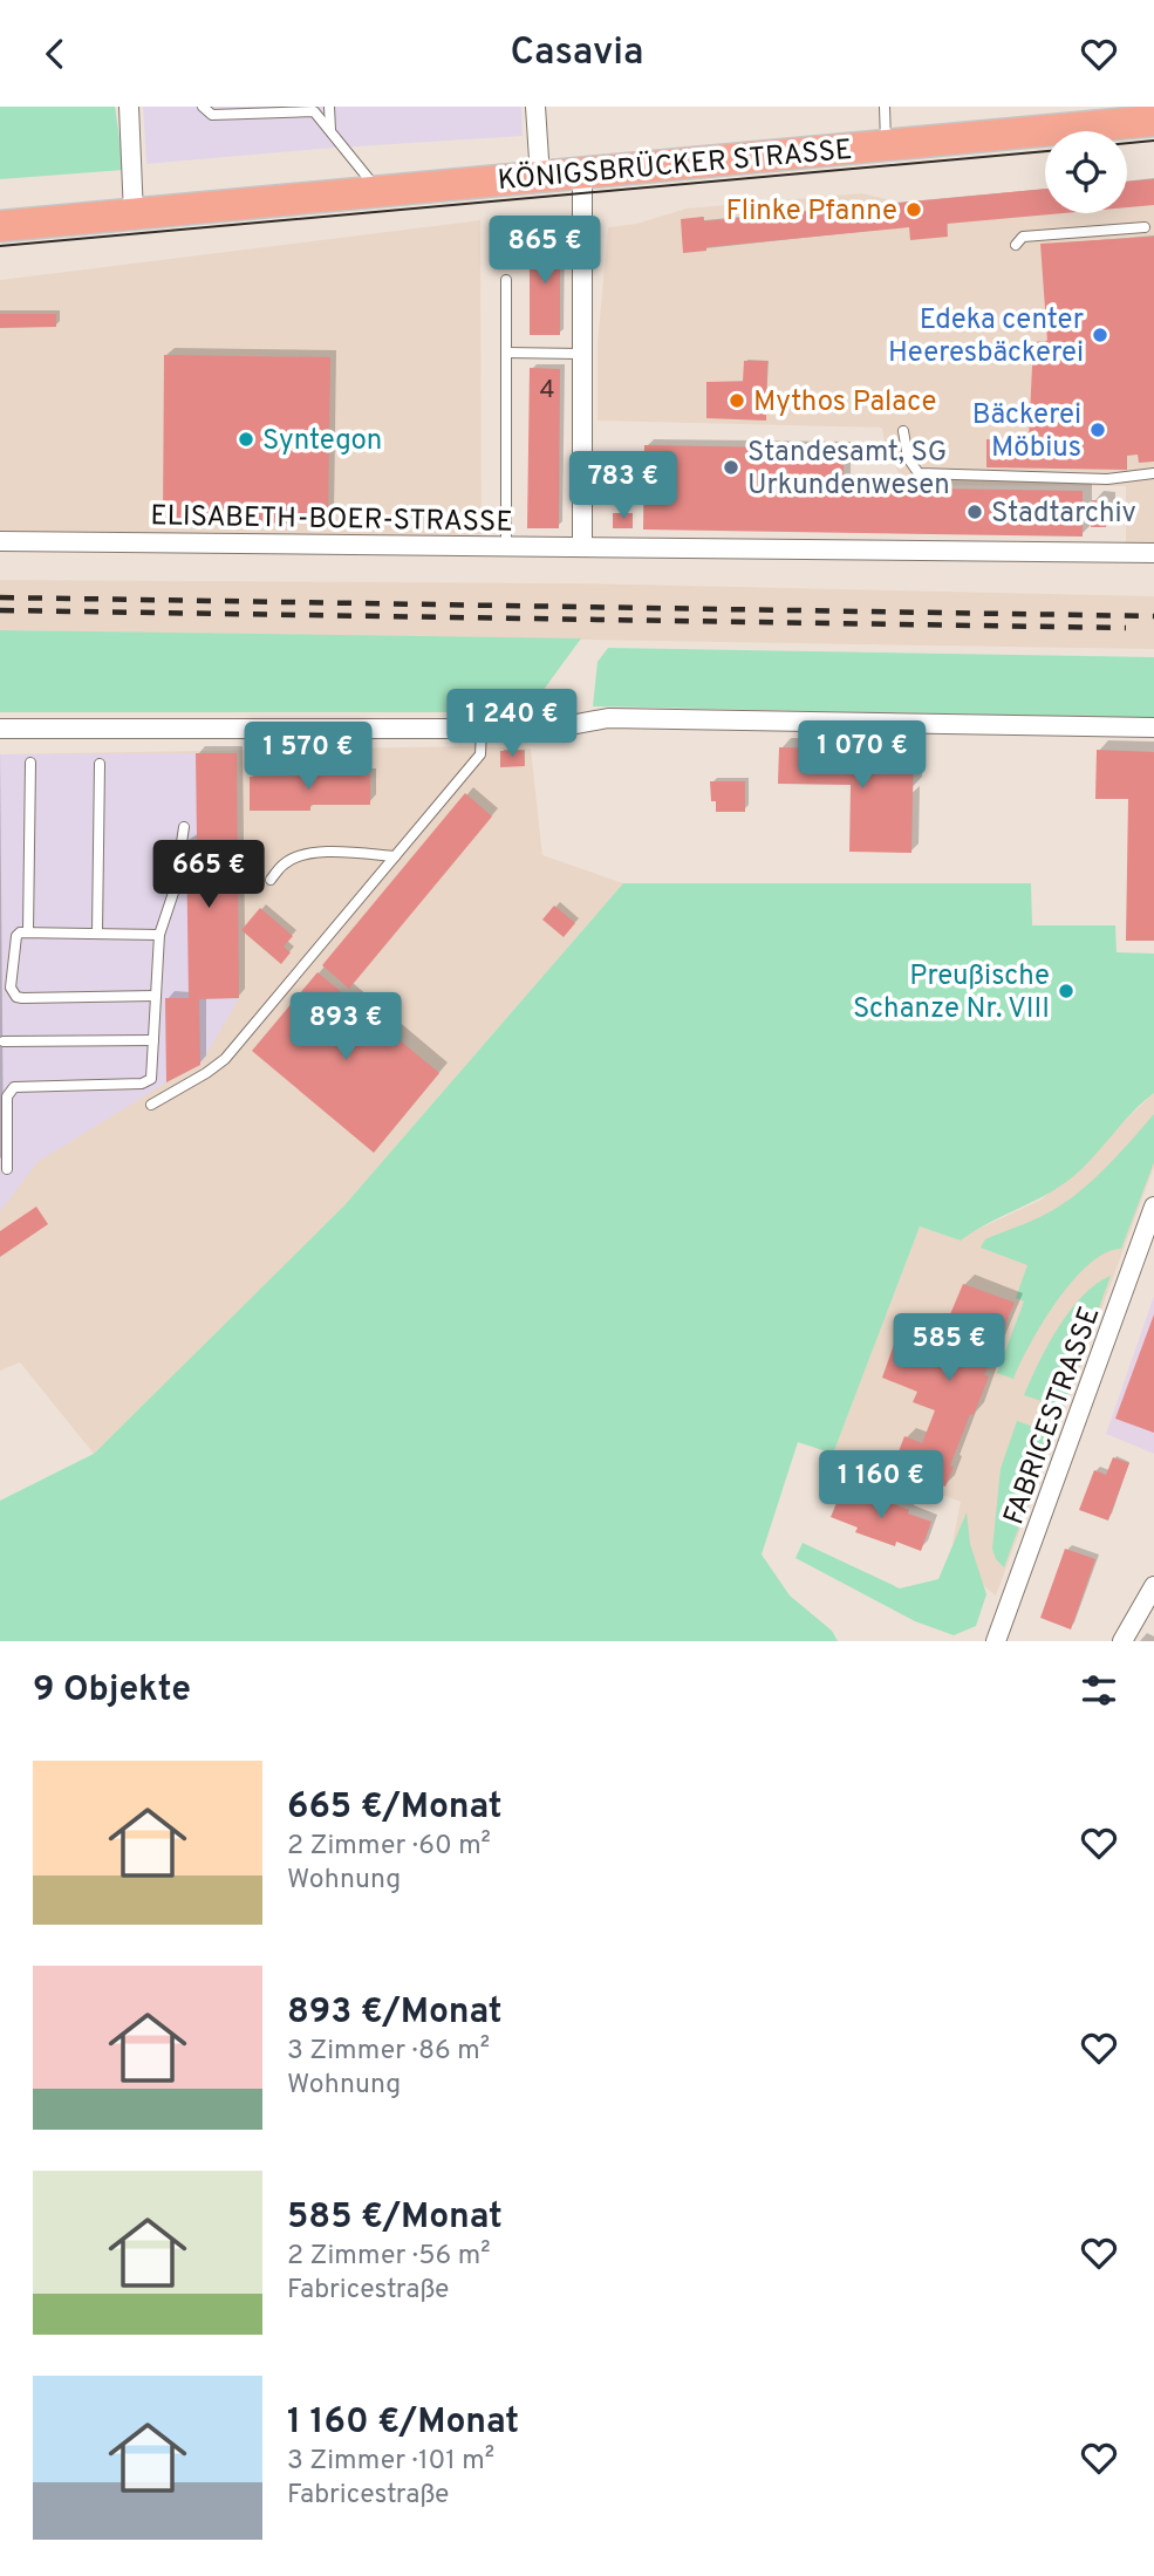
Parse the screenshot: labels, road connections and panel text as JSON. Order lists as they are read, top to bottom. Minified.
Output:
{"streets":{"main road":["KÖNIGSBRÜCKER STRASSE"],"street":["ELISABETH-BOER-STRASSE","FABRICESTRASSE"]},"places":["Flinke Pfanne","Edeka center Heeresbäckerei","Mythos Palace","Bäckerei Möbius","Syntegon","Standesamt, SG Urkundenwesen","Stadtarchiv","Preußische Schanze Nr. VIII"],"house_numbers":["4"],"page":{"header":"Casavia","price":["865 €","783 €","1 240 €","1 070 €","1 570 €","665 €","893 €","585 €","1 160 €"],"heading":"9 Objekte","list":[{"name":"665 €/Monat","note":"2 Zimmer · 60 m² · Wohnung"},{"name":"893 €/Monat","note":"3 Zimmer · 86 m² · Wohnung"},{"name":"585 €/Monat","note":"2 Zimmer · 56 m² · Fabricestraße"},{"name":"1 160 €/Monat","note":"3 Zimmer · 101 m² · Fabricestraße"}]}}
